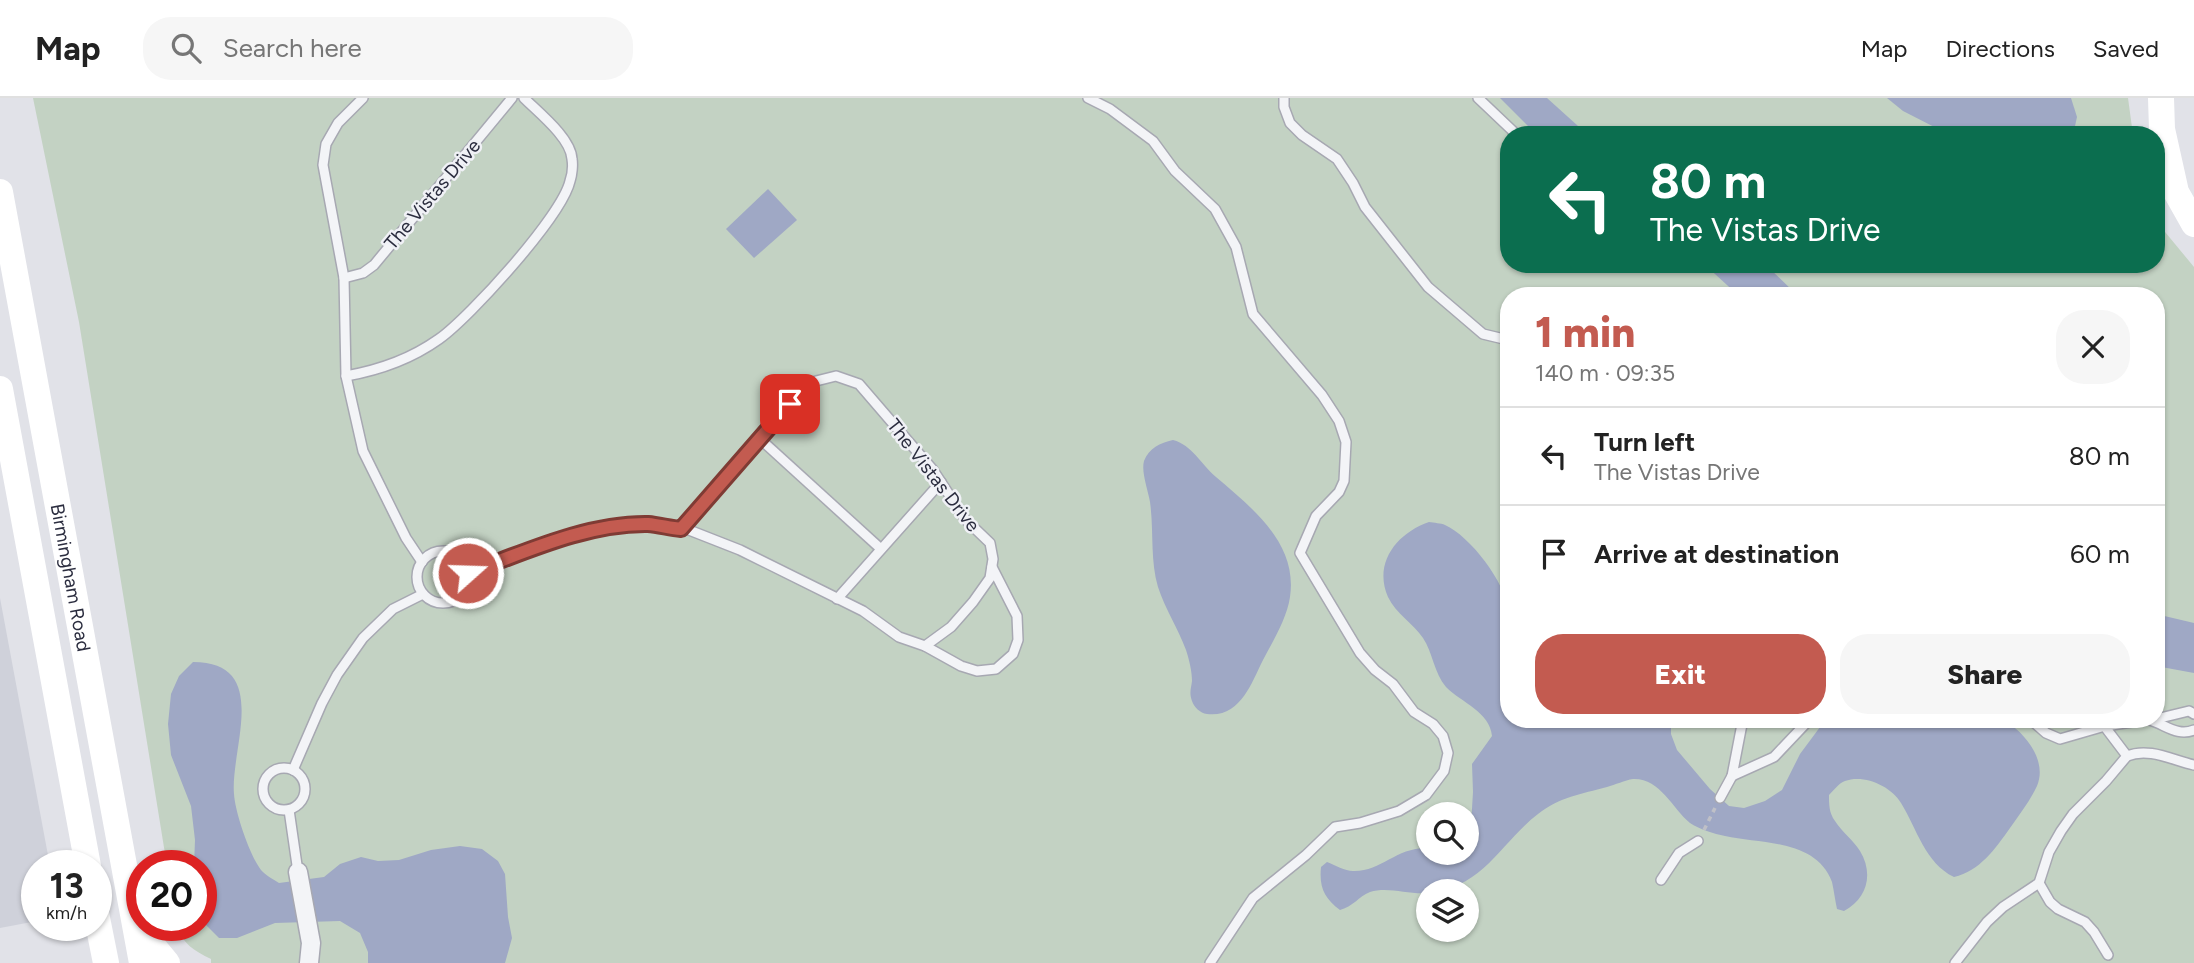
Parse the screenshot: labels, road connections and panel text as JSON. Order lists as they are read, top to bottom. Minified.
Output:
{"streets":{"street":["Birmingham Road"],"lane":["The Vistas Drive"]},"page":{"header":"Map","search":"Search here","nav":["Map","Directions","Saved"],"turn":["80 m","The Vistas Drive"],"heading":["1 min","140 m · 09:35"],"list":[{"name":"Turn left","note":"The Vistas Drive","value":"80 m"},{"name":"Arrive at destination","value":"60 m"}],"buttons":["Exit","Share"],"speed":"13 km/h","limit":"20"}}
